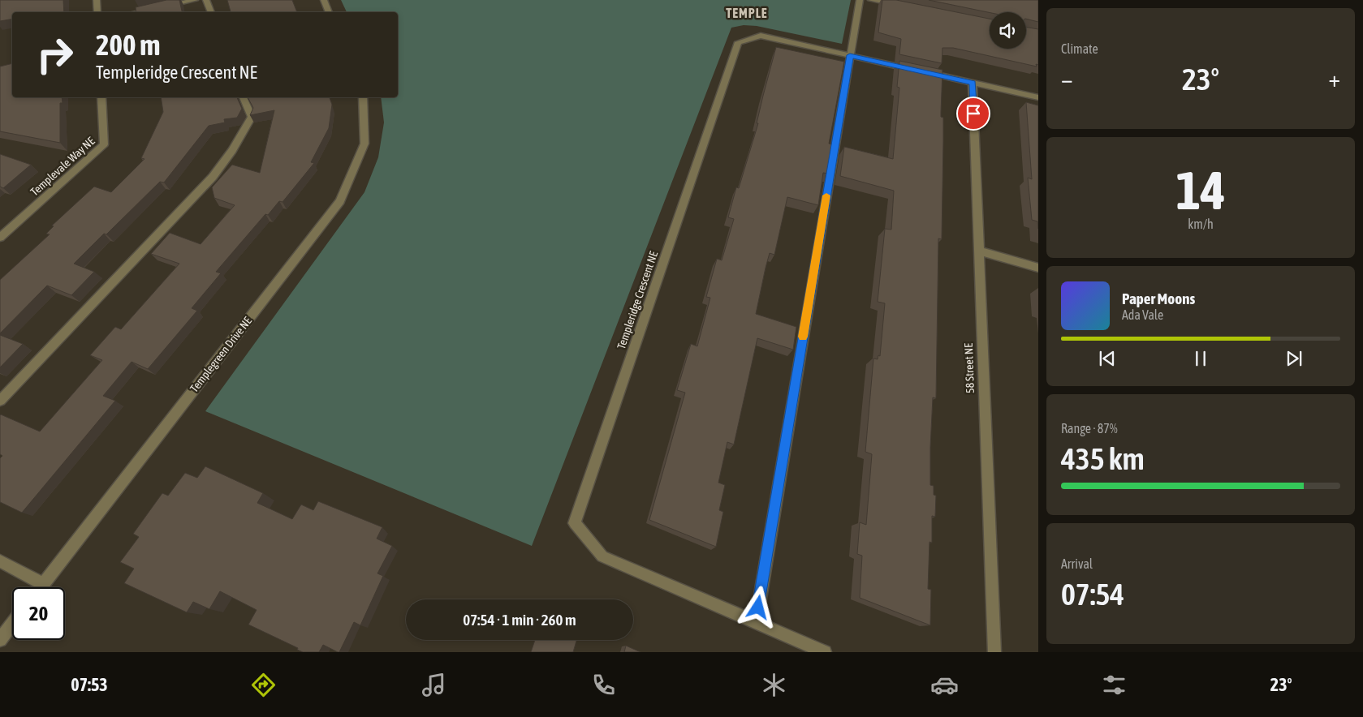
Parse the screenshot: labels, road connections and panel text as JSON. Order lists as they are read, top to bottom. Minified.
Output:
{"streets":{"street":["Templevale Way NE","Templeridge Crescent NE","Templegreen Drive NE","58 Street NE"]},"crossings":[["Templeridge Crescent NE","58 Street NE"]],"districts":["TEMPLE"],"page":{"tile":["Climate",["14","km/h"],["Range · 87%","435 km"],["Arrival","07:54"]],"turn":["200 m","Templeridge Crescent NE"],"heat":["−","23°","+"],"song":["Paper Moons","Ada Vale"],"limit":"20","trip":"07:54 · 1 min · 260 m","tabs":["07:53","23°"]}}
